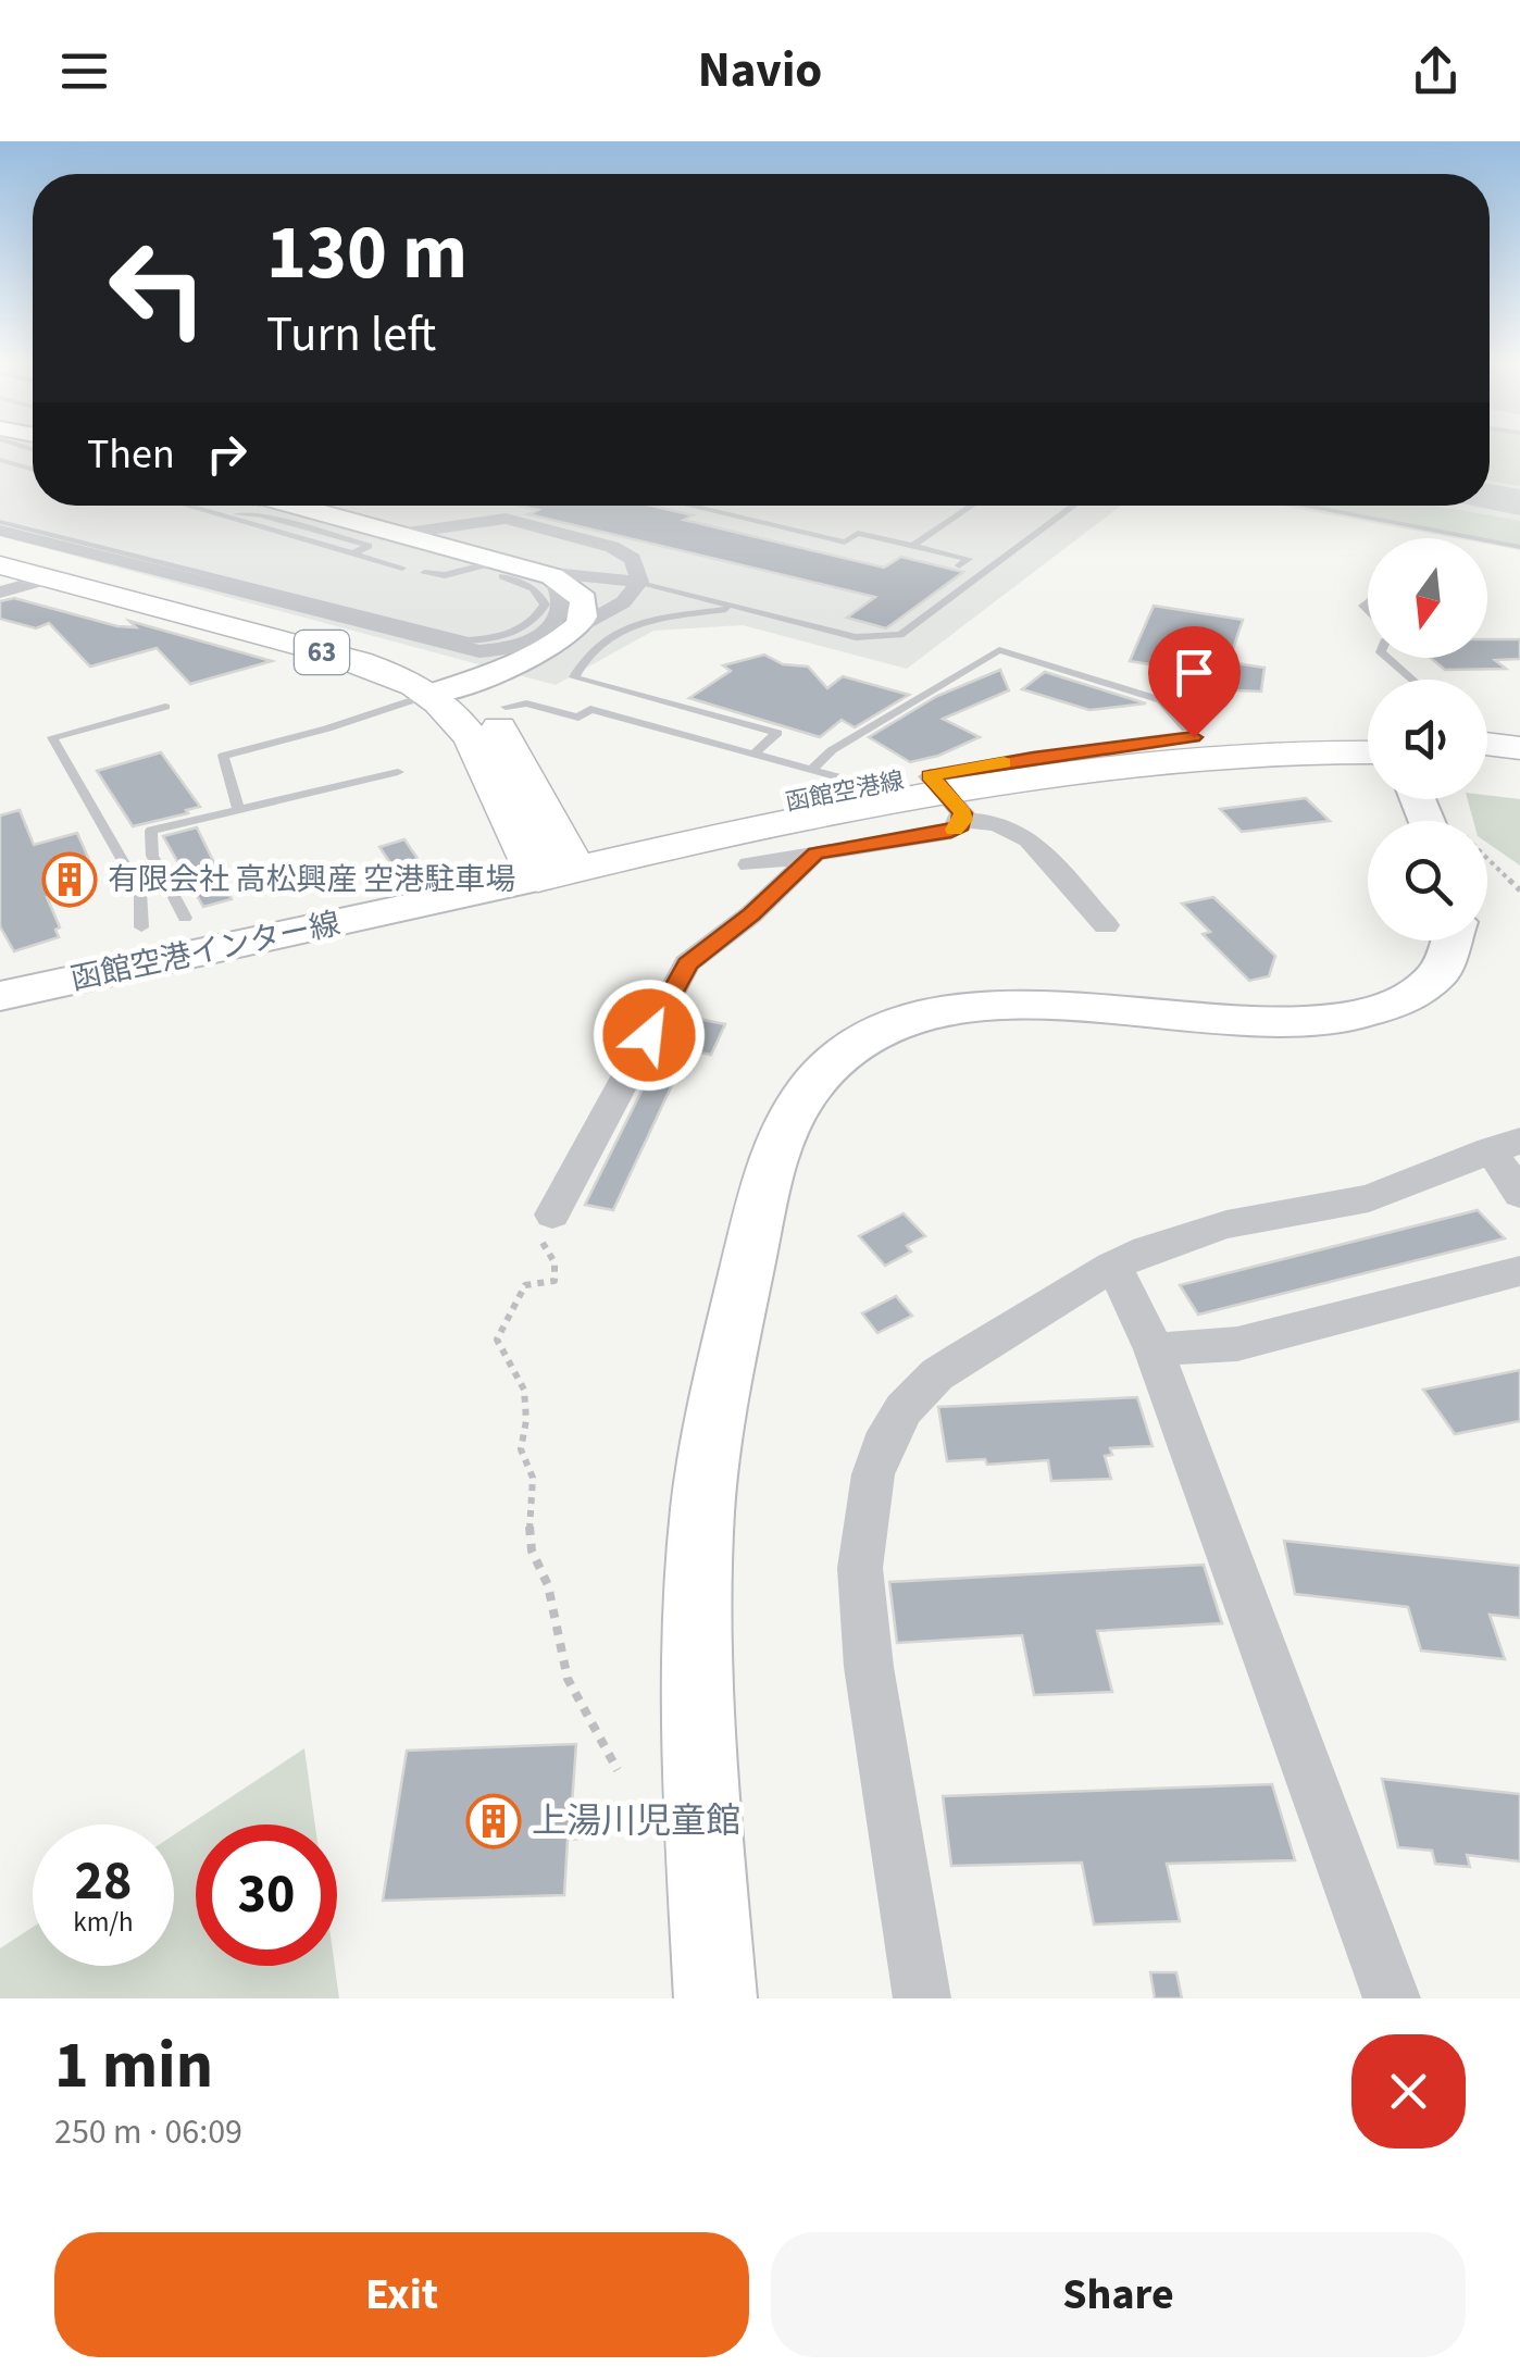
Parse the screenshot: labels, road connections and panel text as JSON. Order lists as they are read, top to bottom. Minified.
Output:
{"streets":{"main road":["63","函館空港線"],"street":["函館空港インター線"]},"crossings":[["63","函館空港線"],["63","函館空港インター線"],["函館空港線","函館空港インター線"]],"places":{"building":["有限会社 高松興産 空港駐車場","上湯川児童館"]},"north":"bottom","page":{"header":"Navio","turn":["130 m","Turn left"],"then":"Then","speed":"28 km/h","limit":"30","heading":["1 min","250 m · 06:09"],"buttons":["Exit","Share"]}}
